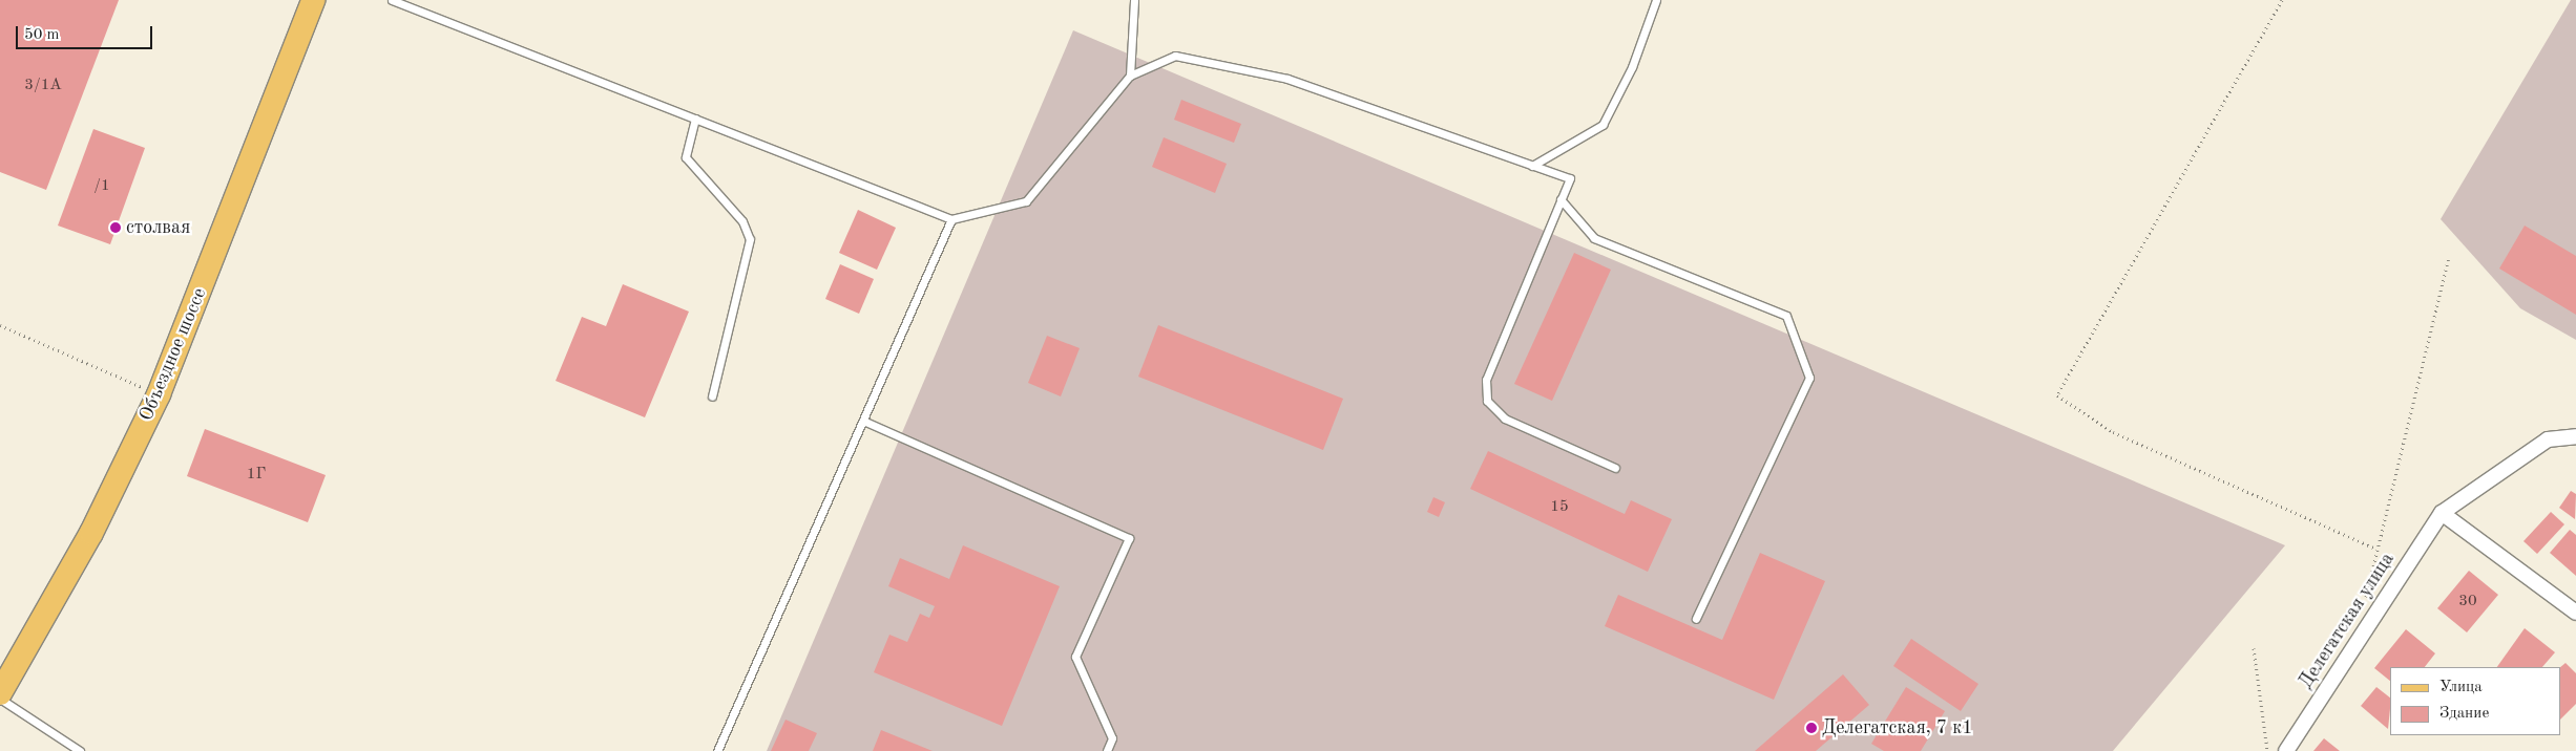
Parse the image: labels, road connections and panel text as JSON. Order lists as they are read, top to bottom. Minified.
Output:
{"streets":{"main road":["Объездное шоссе"],"street":["Делегатская улица"]},"places":["столвая","Делегатская, 7 к1"],"house_numbers":["3/1А","/1","1Г","15","30"],"legend":["Улица","Здание"],"scale_bar":"50 m"}
